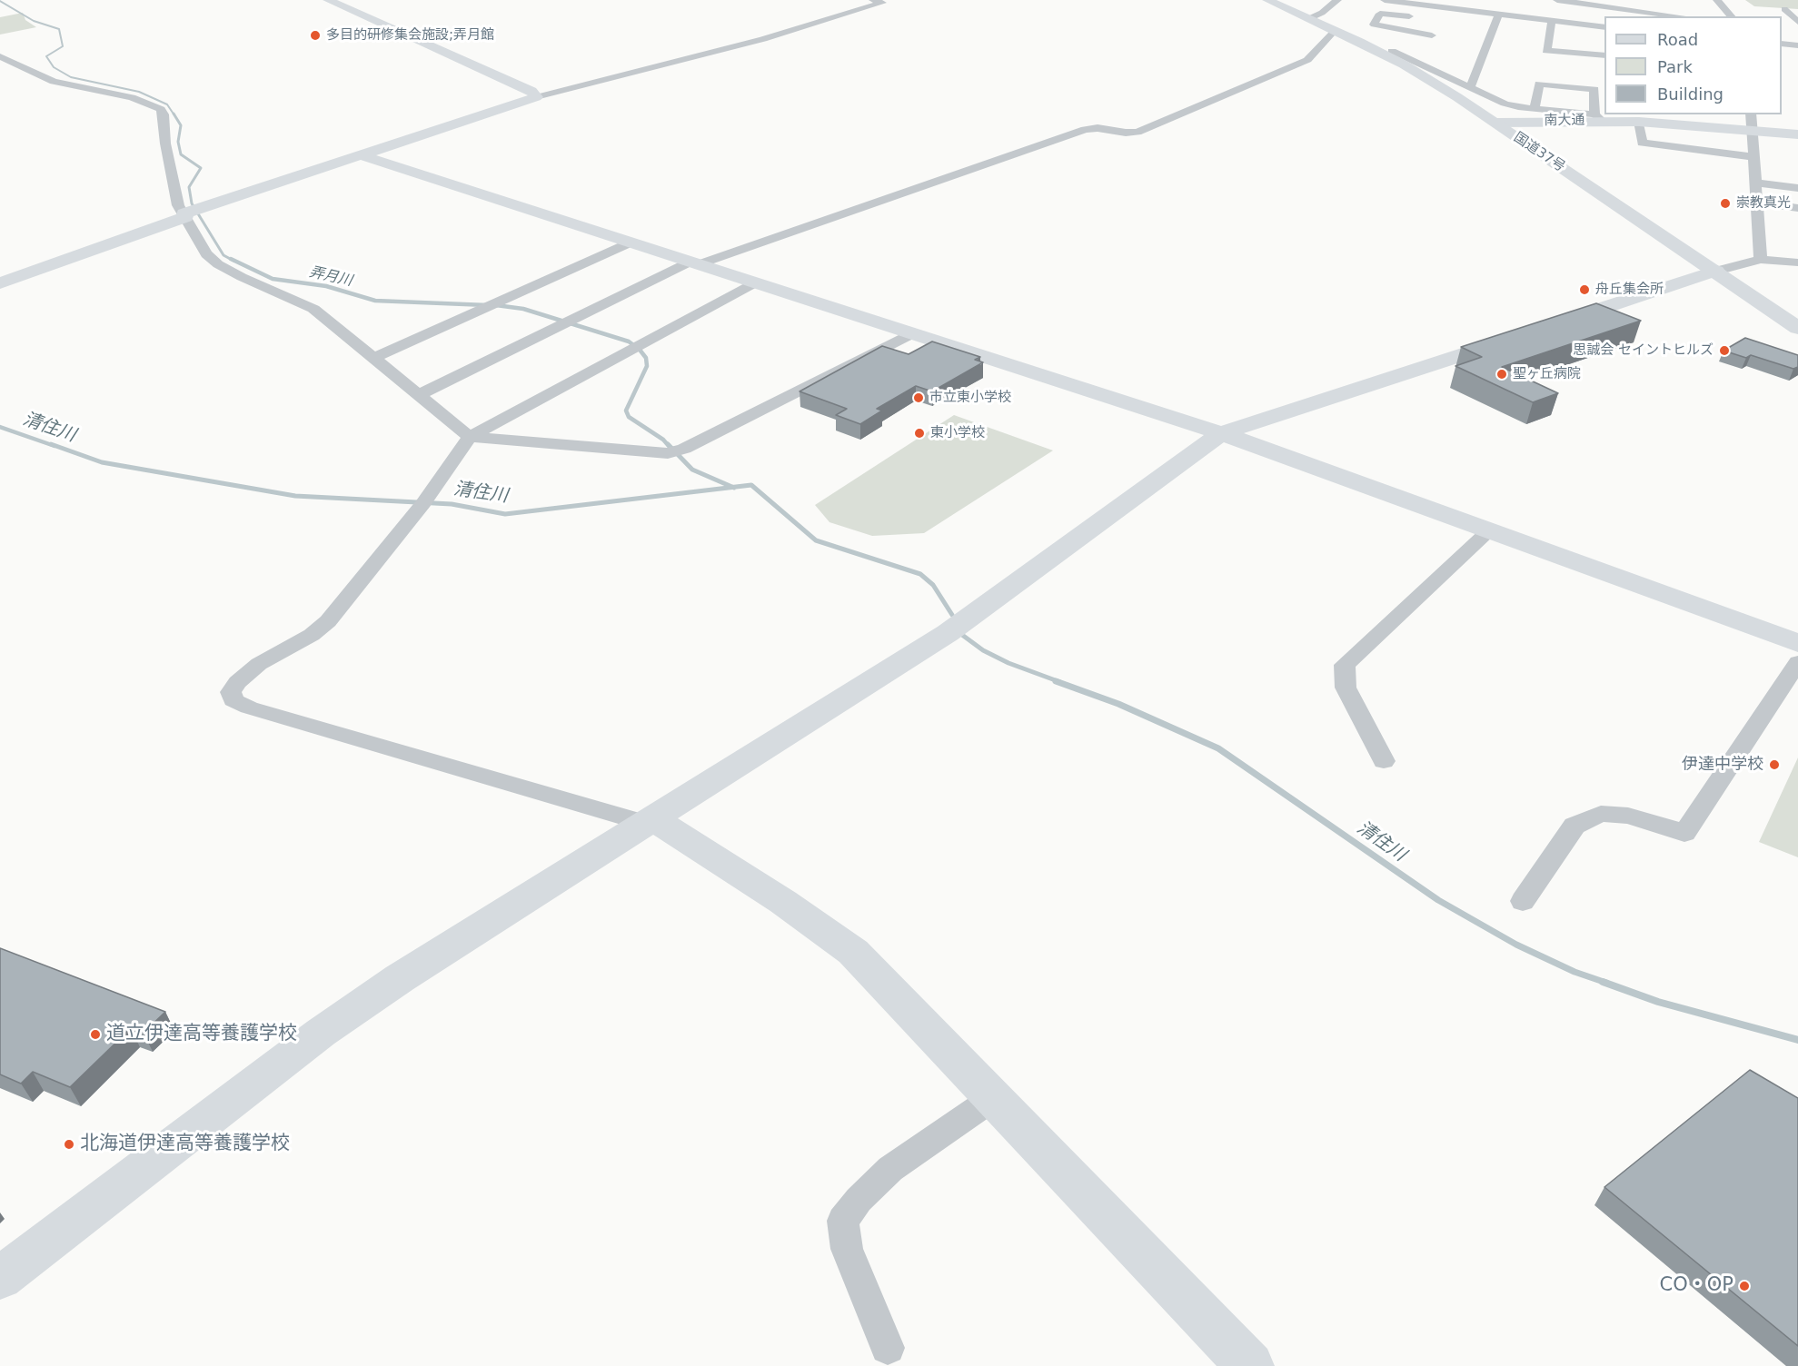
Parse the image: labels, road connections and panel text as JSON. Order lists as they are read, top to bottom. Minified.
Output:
{"streets":{"main road":["南大通","国道37号"]},"crossings":[["南大通","国道37号"]],"water":["弄月川","清住川"],"places":["多目的研修集会施設;弄月館","崇教真光","舟丘集会所","思誠会 セイントヒルズ","聖ヶ丘病院","市立東小学校","東小学校","伊達中学校","道立伊達高等養護学校","北海道伊達高等養護学校","CO・OP"],"legend":["Road","Park","Building"]}
